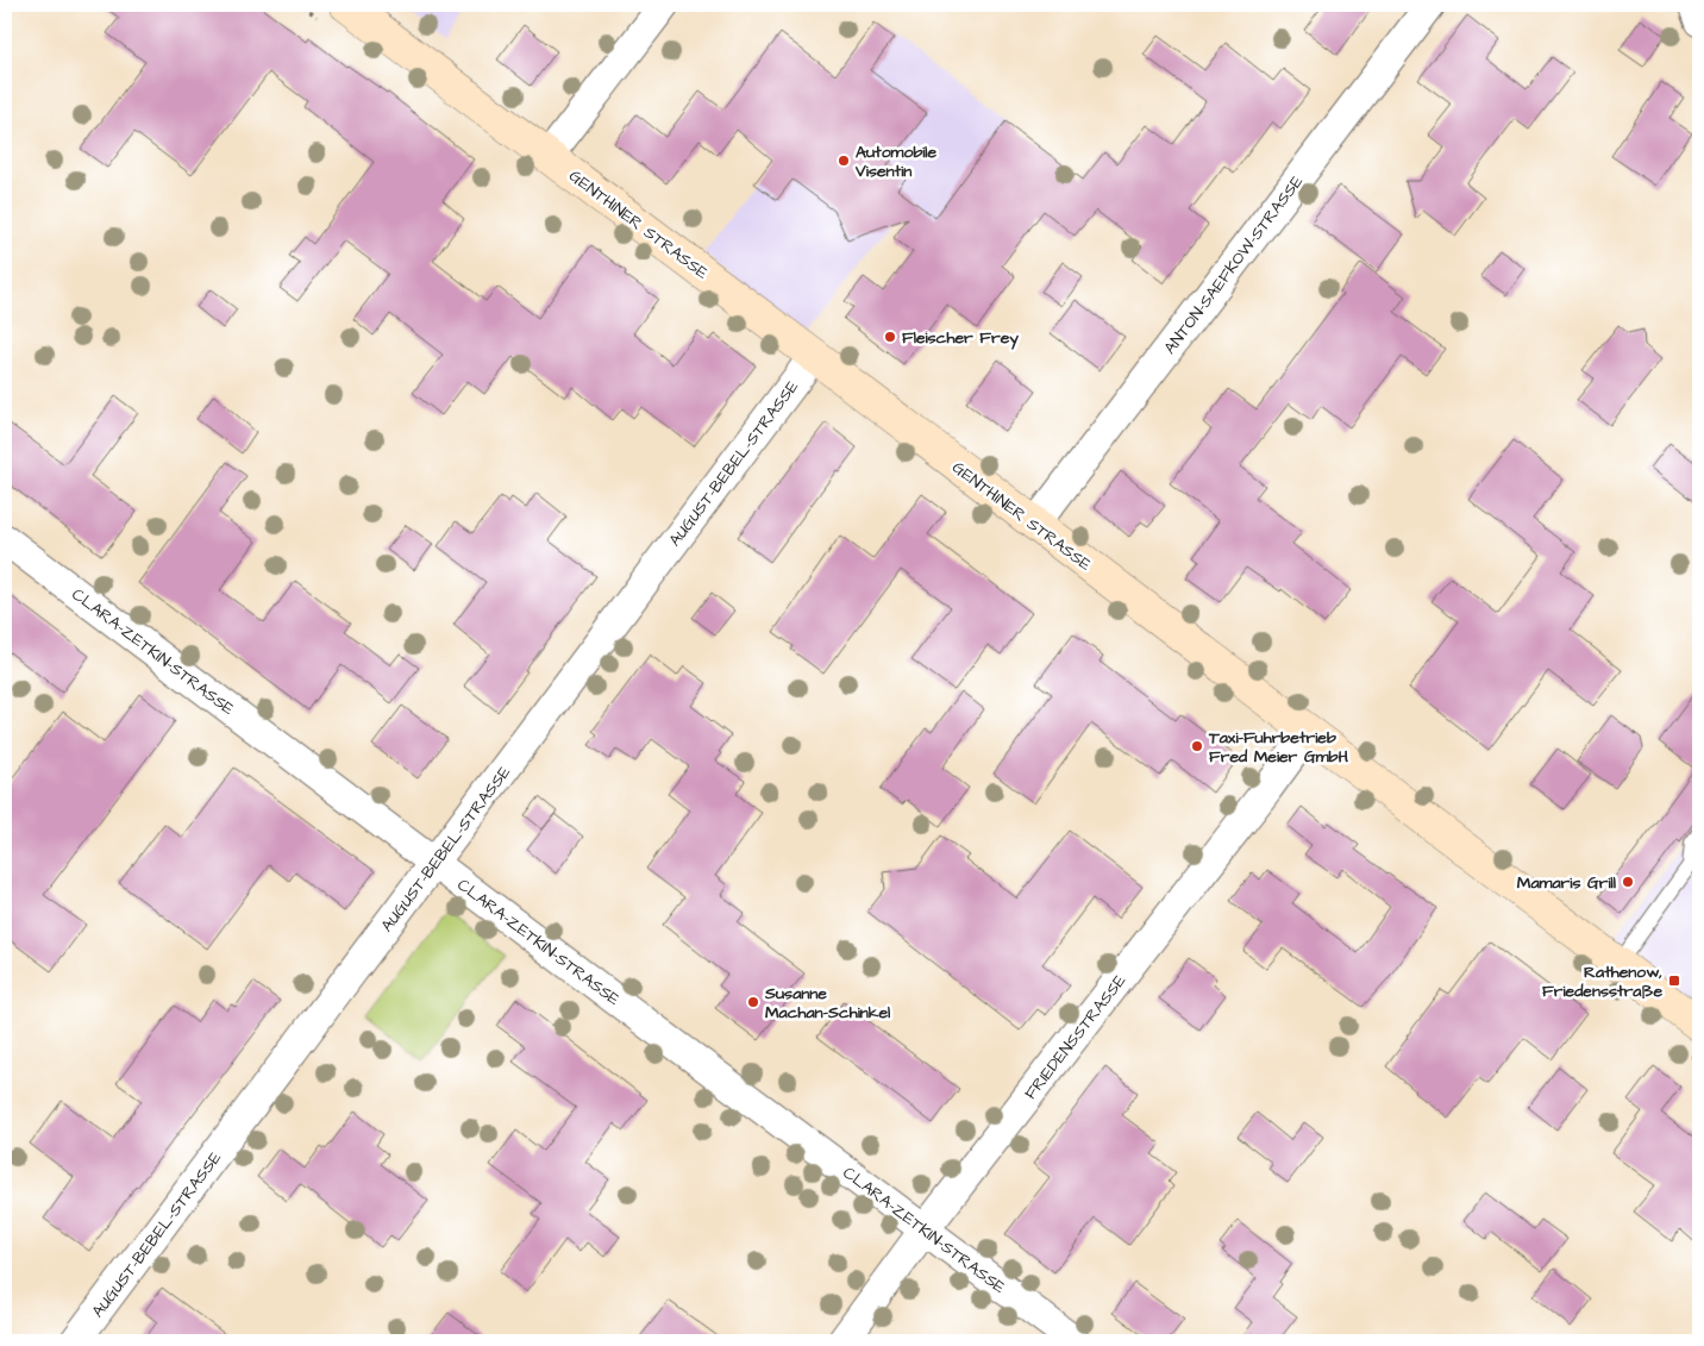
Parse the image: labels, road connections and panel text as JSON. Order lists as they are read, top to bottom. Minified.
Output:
{"streets":{"main road":["GENTHINER STRASSE"],"street":["ANTON-SAEFKOW-STRASSE","AUGUST-BEBEL-STRASSE","CLARA-ZETKIN-STRASSE","FRIEDENSSTRASSE"]},"crossings":[["GENTHINER STRASSE","ANTON-SAEFKOW-STRASSE"],["GENTHINER STRASSE","AUGUST-BEBEL-STRASSE"],["GENTHINER STRASSE","FRIEDENSSTRASSE"],["AUGUST-BEBEL-STRASSE","CLARA-ZETKIN-STRASSE"],["CLARA-ZETKIN-STRASSE","FRIEDENSSTRASSE"]],"places":{"other":["Automobile Visentin","Fleischer Frey","Taxi-Fuhrbetrieb Fred Meier GmbH","Mamaris Grill","Susanne Machan-Schinkel"],"transit":["Rathenow, Friedensstraße"]}}
